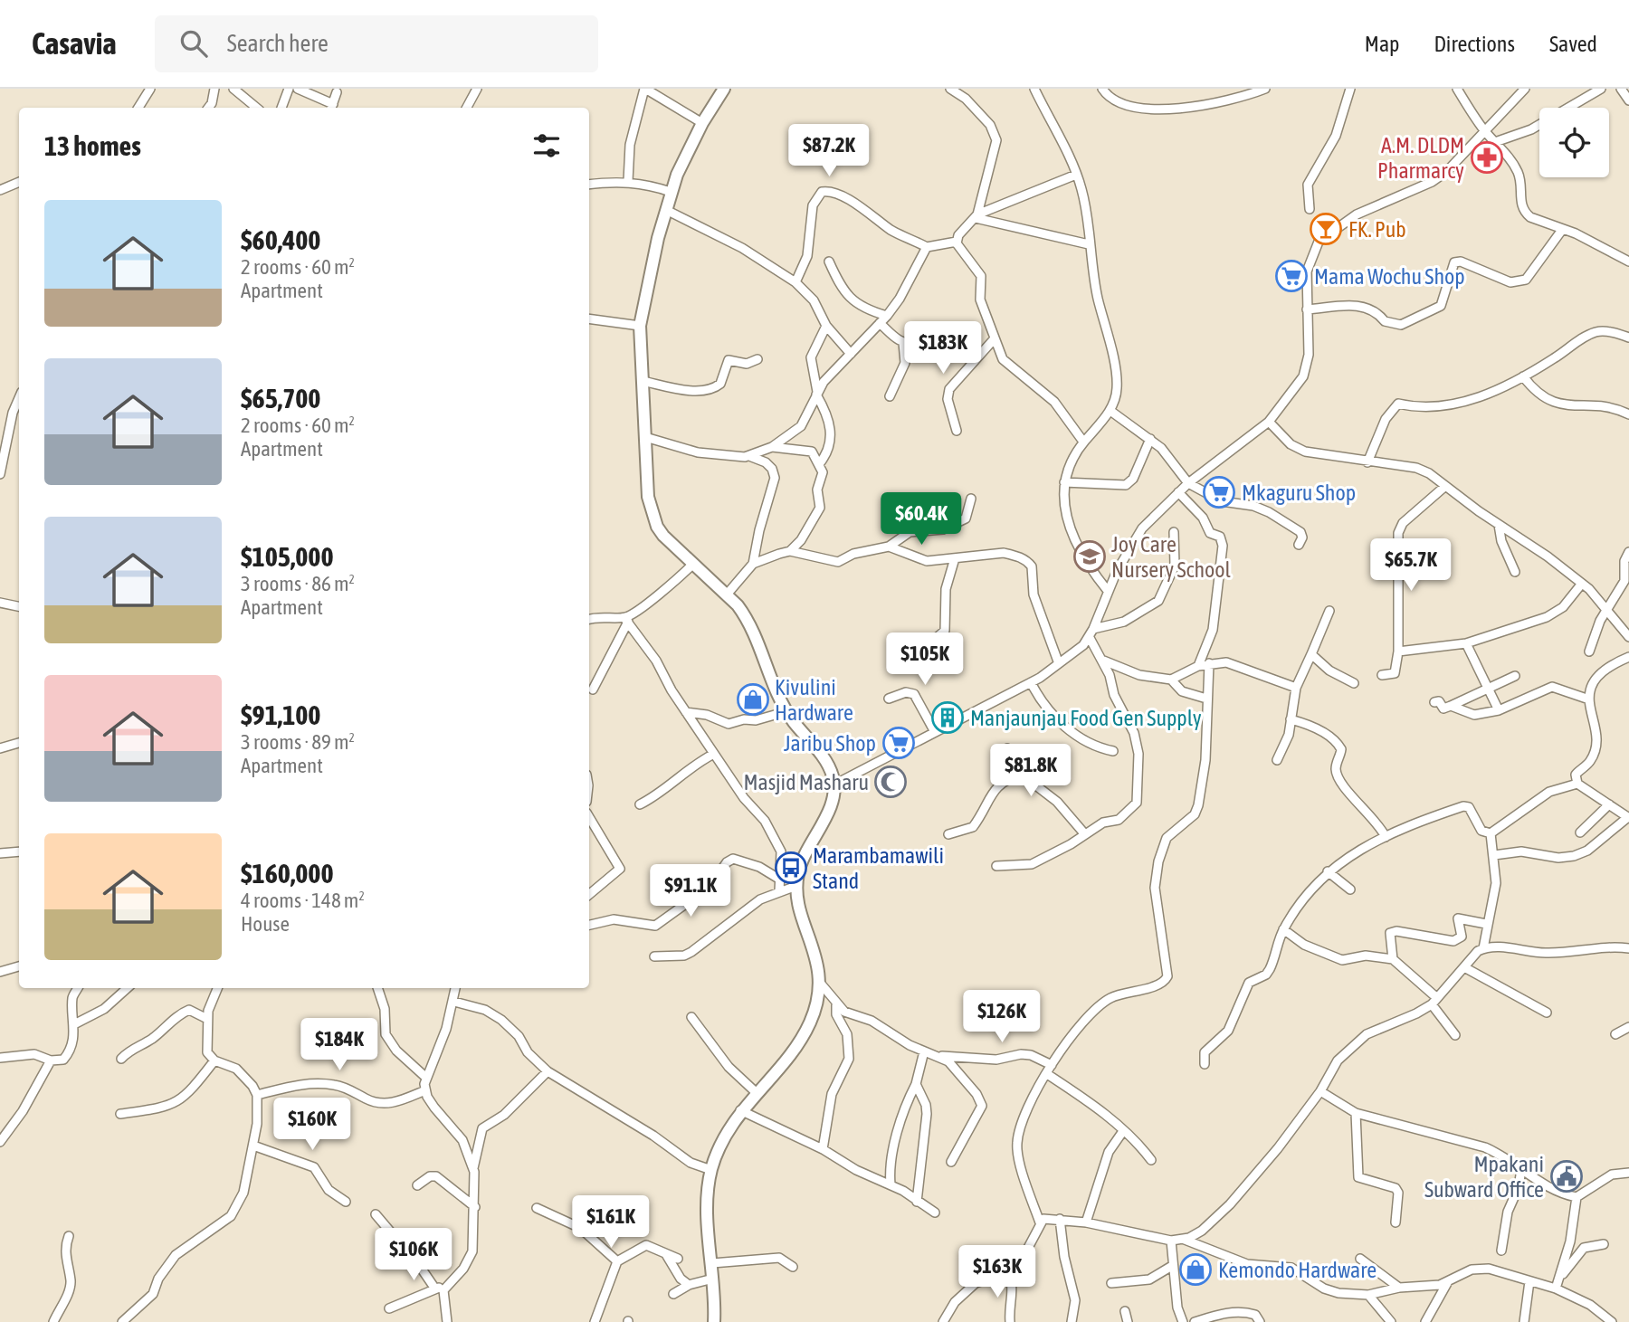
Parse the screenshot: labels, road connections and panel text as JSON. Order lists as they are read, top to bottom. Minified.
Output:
{"places":{"pharmacy":["A.M. DLDM Pharmarcy"],"bar":["FK. Pub"],"supermarket":["Mama Wochu Shop","Mkaguru Shop","Jaribu Shop"],"school or university":["Joy Care Nursery School"],"shop":["Kivulini Hardware","Kemondo Hardware"],"building":["Manjaunjau Food Gen Supply"],"mosque":["Masjid Masharu"],"bus stop":["Marambamawili Stand"],"public building":["Mpakani Subward Office"]},"page":{"header":"Casavia","search":"Search here","nav":["Map","Directions","Saved"],"heading":"13 homes","price":["$87.2K","$183K","$60.4K","$65.7K","$105K","$81.8K","$91.1K","$126K","$184K","$160K","$161K","$106K","$163K"],"list":[{"name":"$60,400","note":"2 rooms · 60 m² · Apartment"},{"name":"$65,700","note":"2 rooms · 60 m² · Apartment"},{"name":"$105,000","note":"3 rooms · 86 m² · Apartment"},{"name":"$91,100","note":"3 rooms · 89 m² · Apartment"},{"name":"$160,000","note":"4 rooms · 148 m² · House"}]}}
